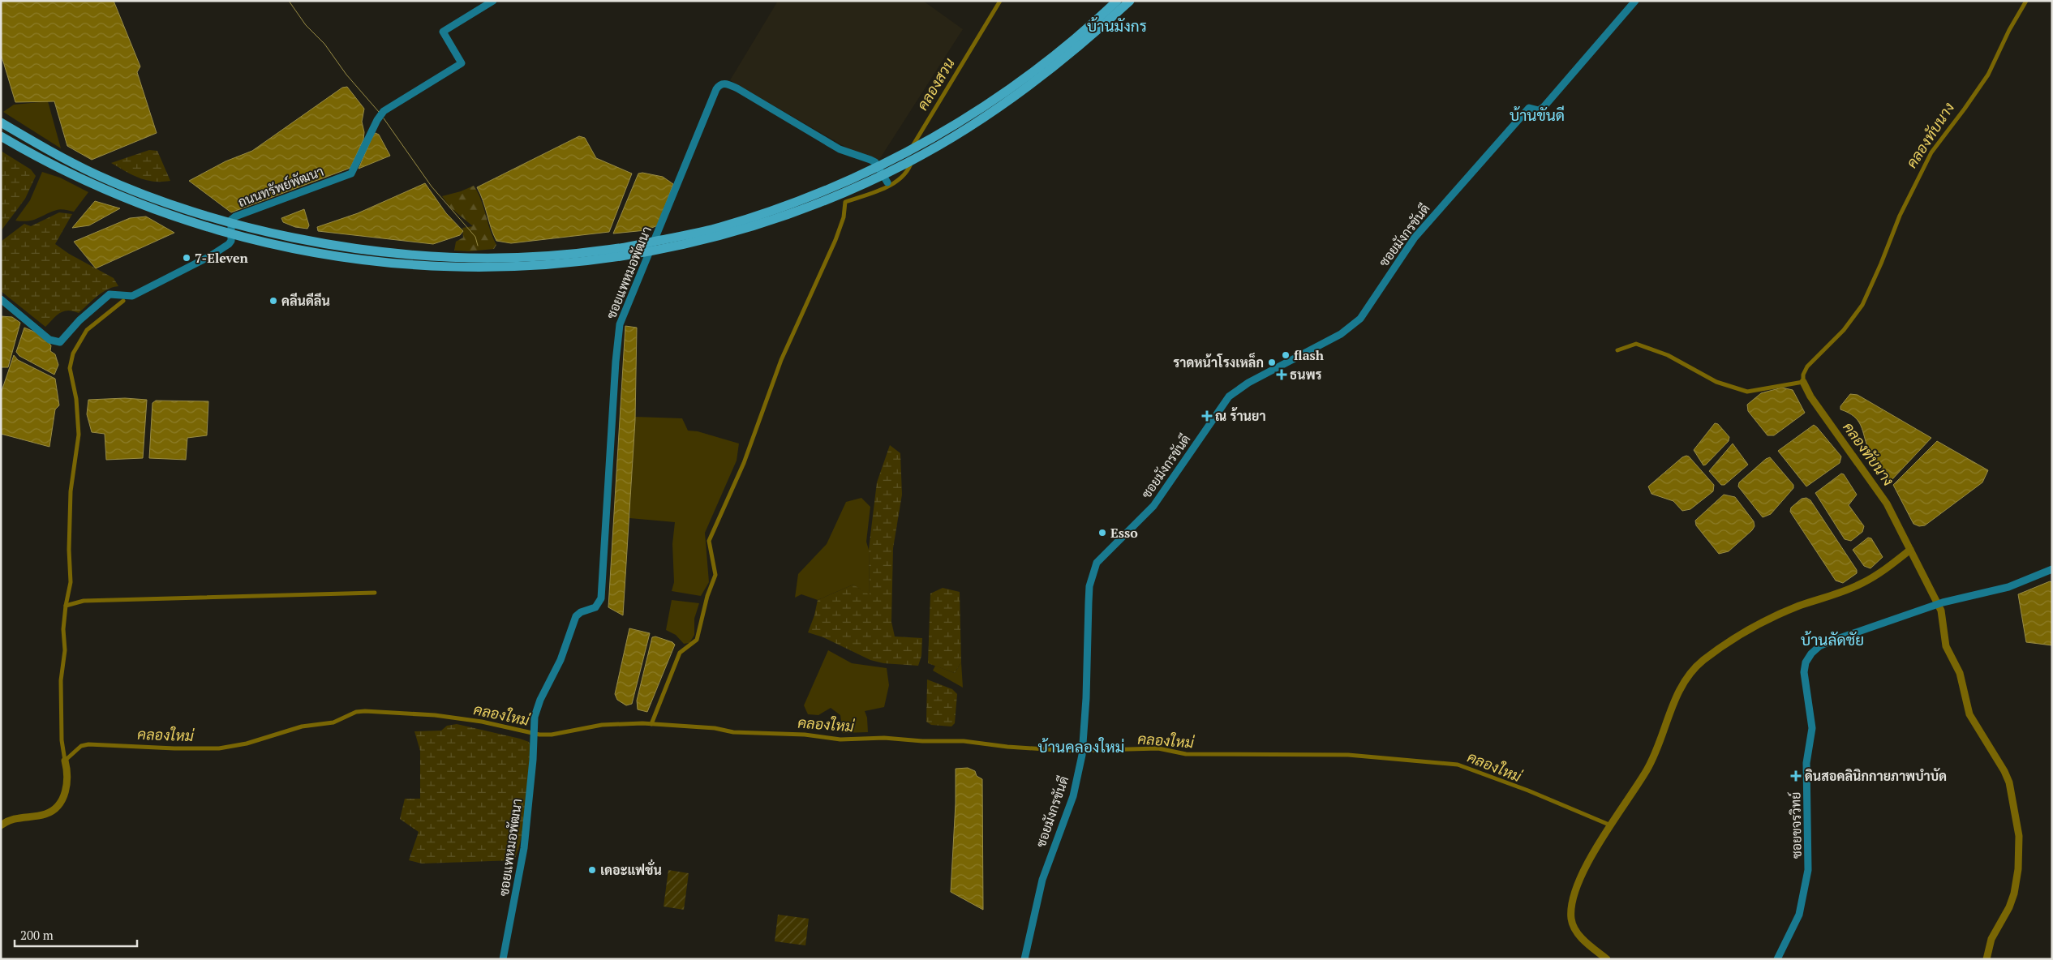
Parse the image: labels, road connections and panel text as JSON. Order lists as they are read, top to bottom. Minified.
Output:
{"streets":{"street":["ถนนทรัพย์พัฒนา","ซอยมังกรขันดี","ซอยแพหมอพัฒนา","ซอยขจรวิทย์"]},"districts":["บ้านมังกร","บ้านขันดี","บ้านลัดชัย","บ้านคลองใหม่"],"water":["คลองสวน","คลองทับนาง","คลองใหม่"],"places":{"other":["7-Eleven","คลีนดีลีน","flash","ราดหน้าโรงเหล็ก","Esso","เดอะแฟชั่น"],"health":["ธนพร","ณ ร้านยา","ดินสอคลินิกกายภาพบำบัด"]},"scale_bar":"200 m"}
